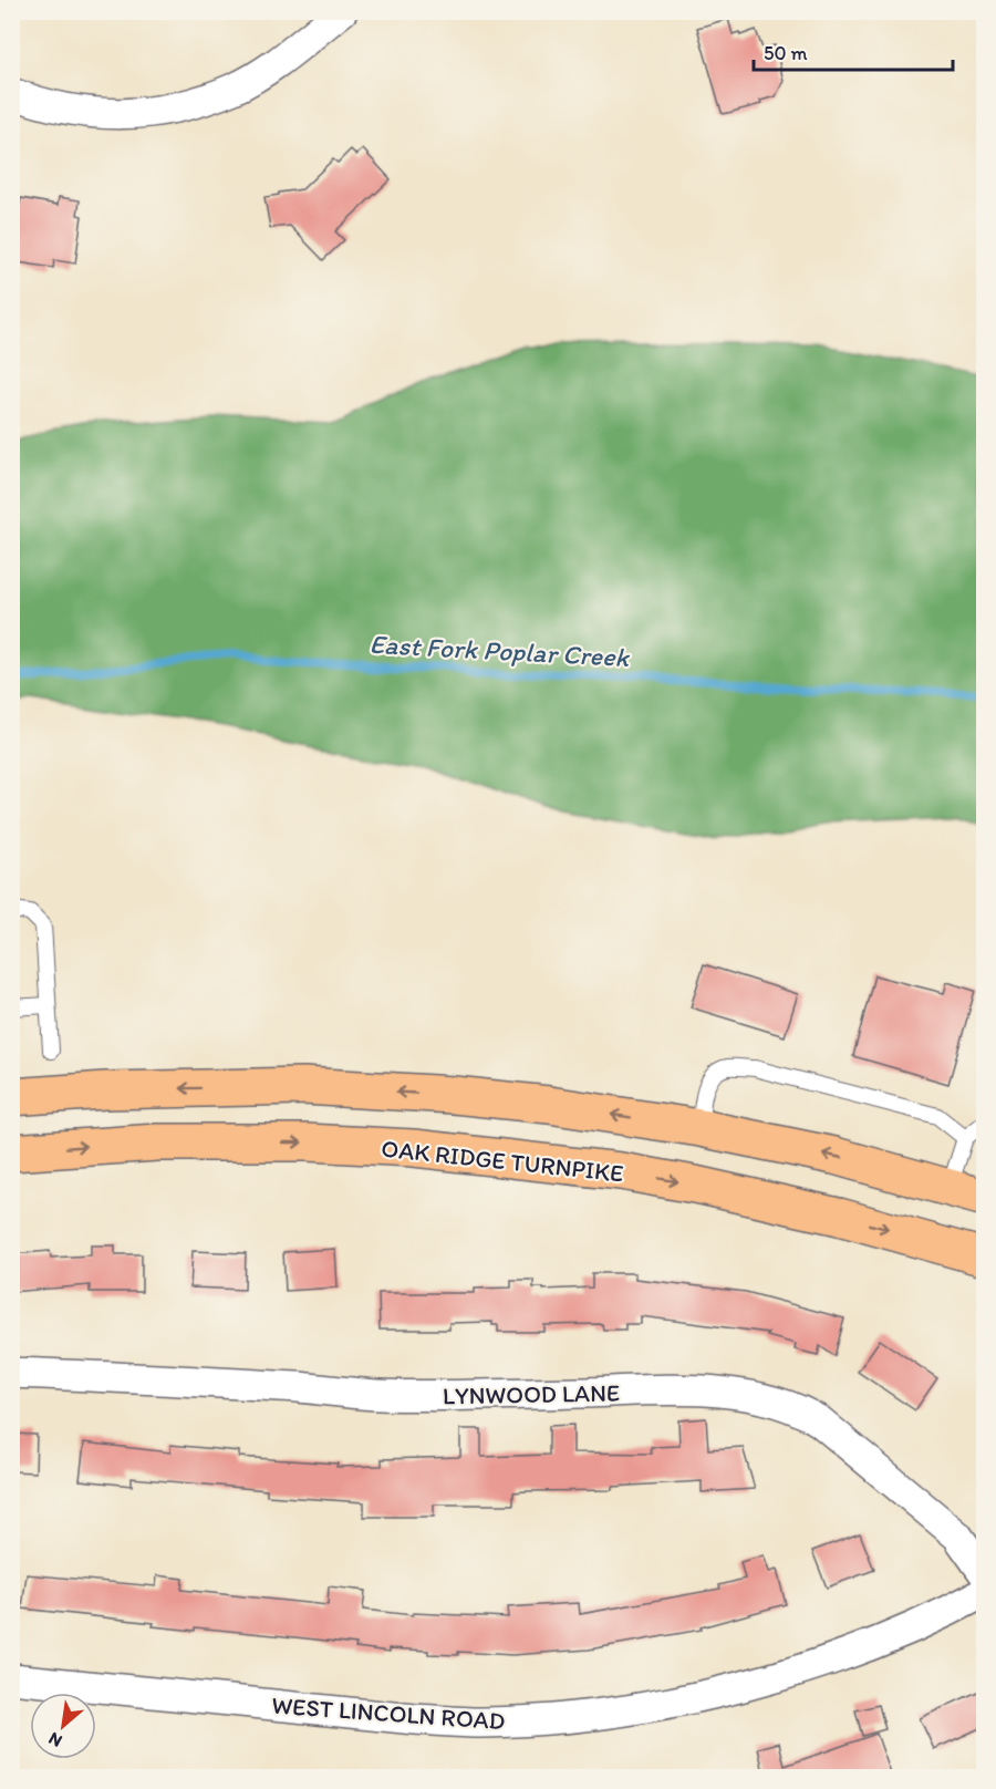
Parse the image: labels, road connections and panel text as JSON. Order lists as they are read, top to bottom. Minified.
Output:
{"streets":{"highway":["OAK RIDGE TURNPIKE"],"street":["LYNWOOD LANE","WEST LINCOLN ROAD"]},"water":["East Fork Poplar Creek"],"scale_bar":"50 m","north":"bottom left"}
